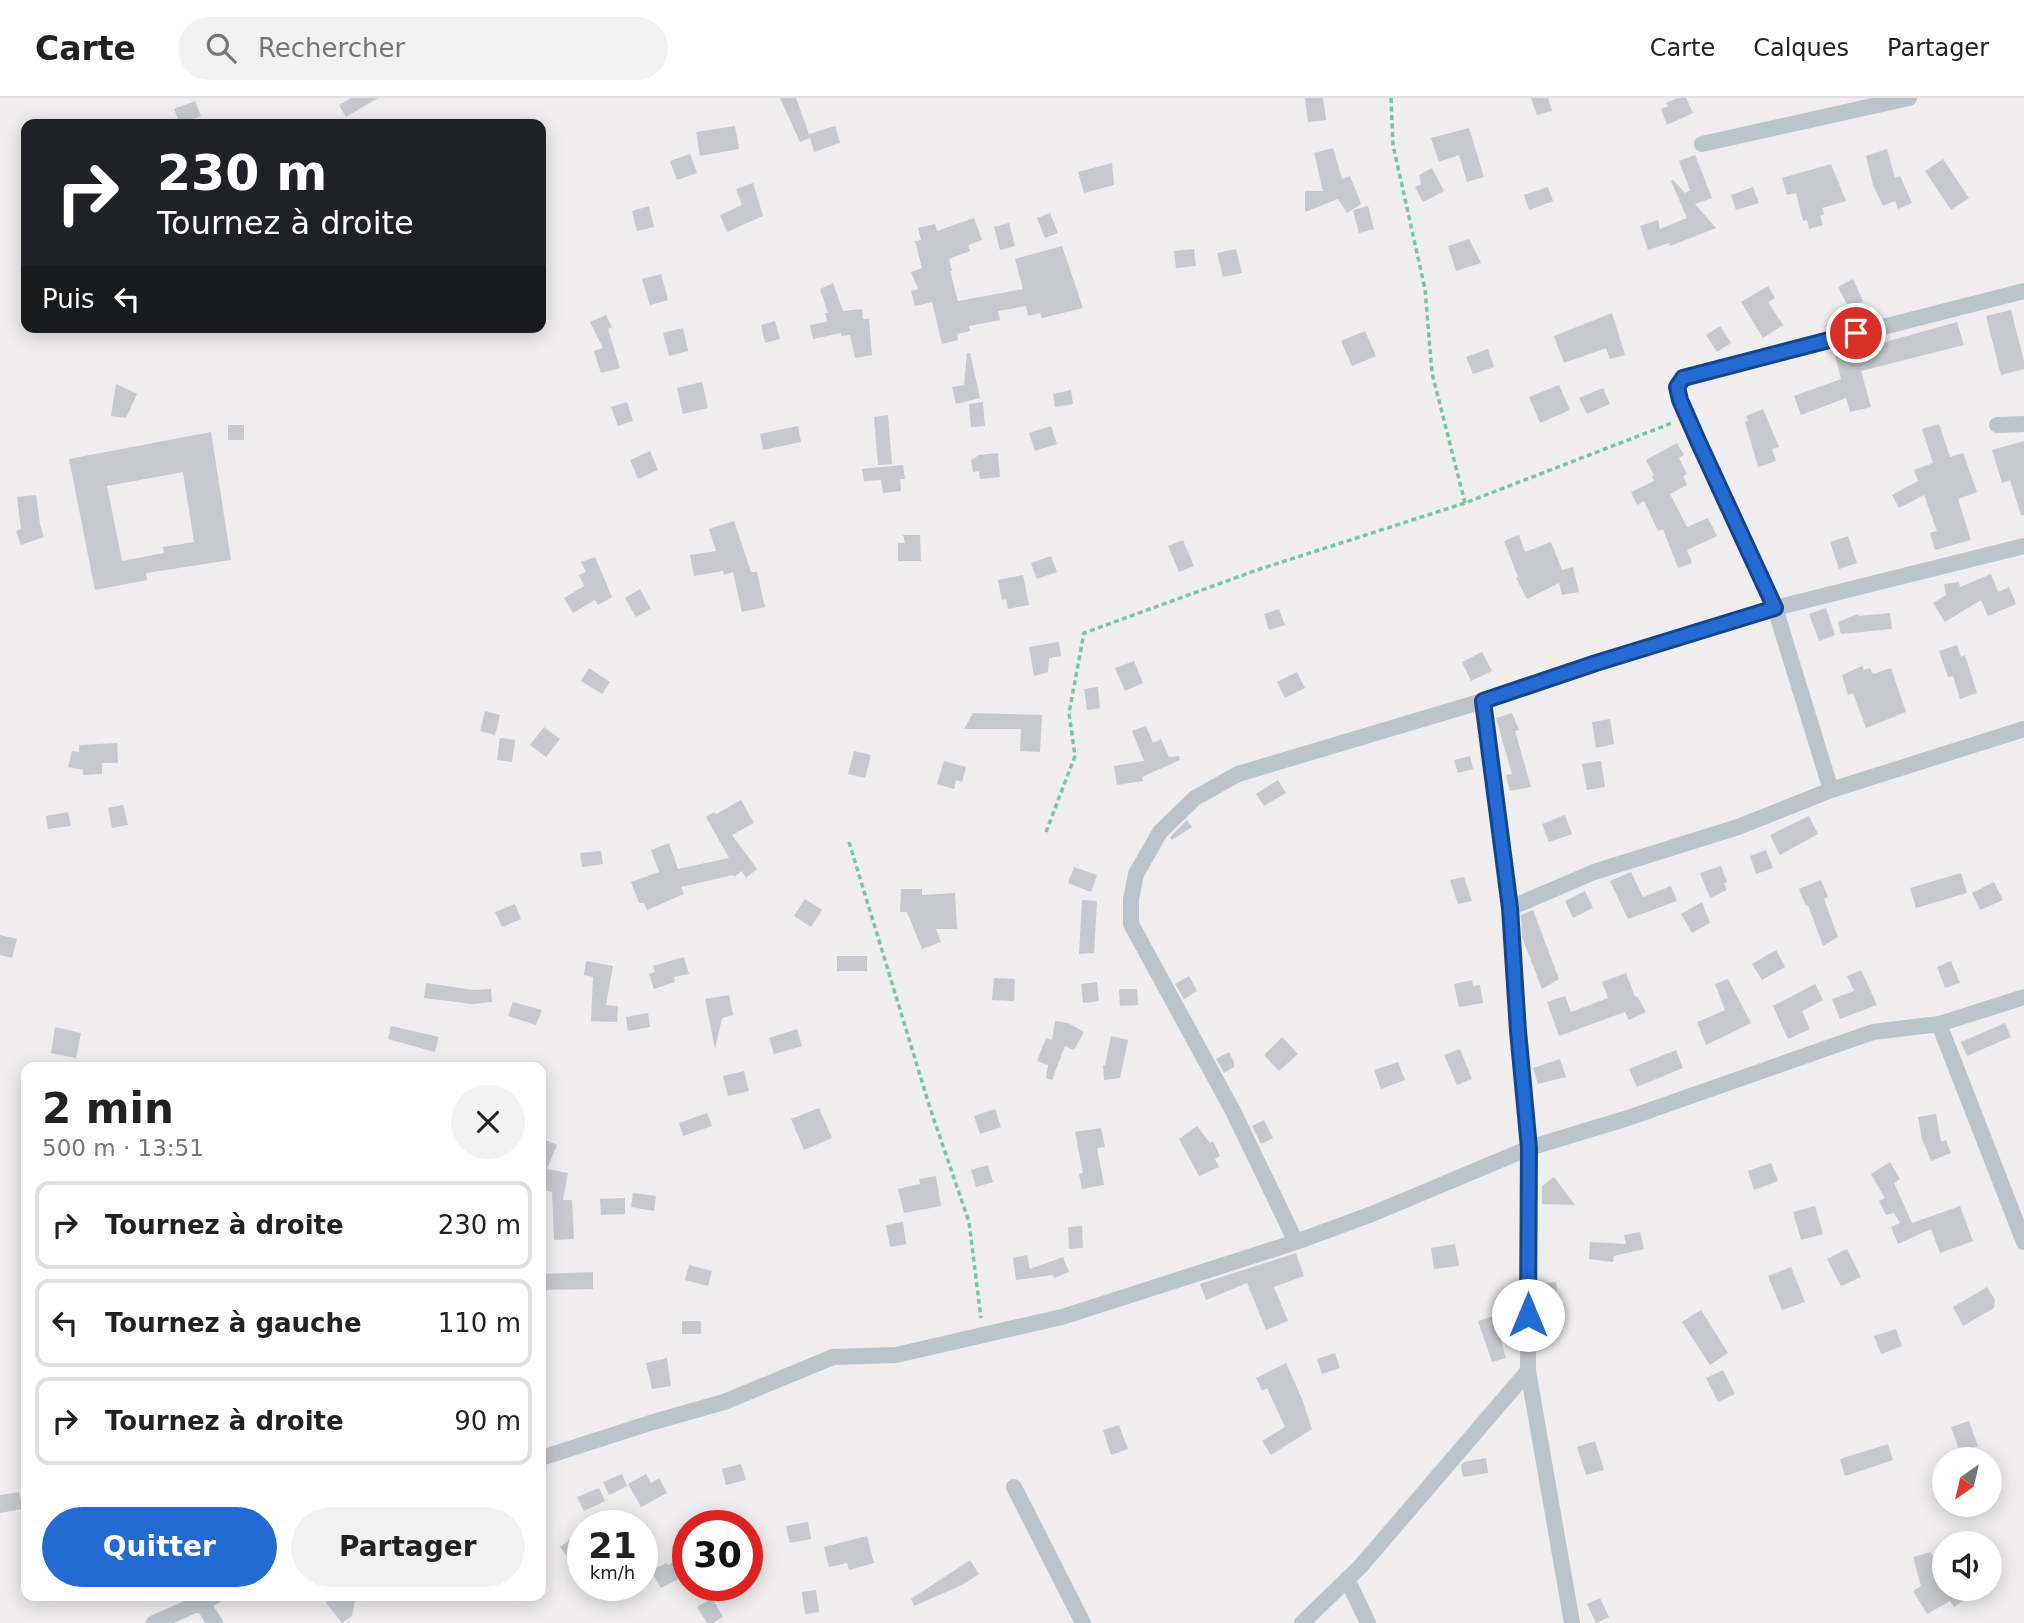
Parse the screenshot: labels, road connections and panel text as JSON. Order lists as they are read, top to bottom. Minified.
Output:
{"north":"bottom left","page":{"header":"Carte","search":"Rechercher","nav":["Carte","Calques","Partager"],"turn":["230 m","Tournez à droite"],"then":"Puis","heading":["2 min","500 m · 13:51"],"list":[{"name":"Tournez à droite","value":"230 m"},{"name":"Tournez à gauche","value":"110 m"},{"name":"Tournez à droite","value":"90 m"}],"buttons":["Quitter","Partager"],"speed":"21 km/h","limit":"30"}}
